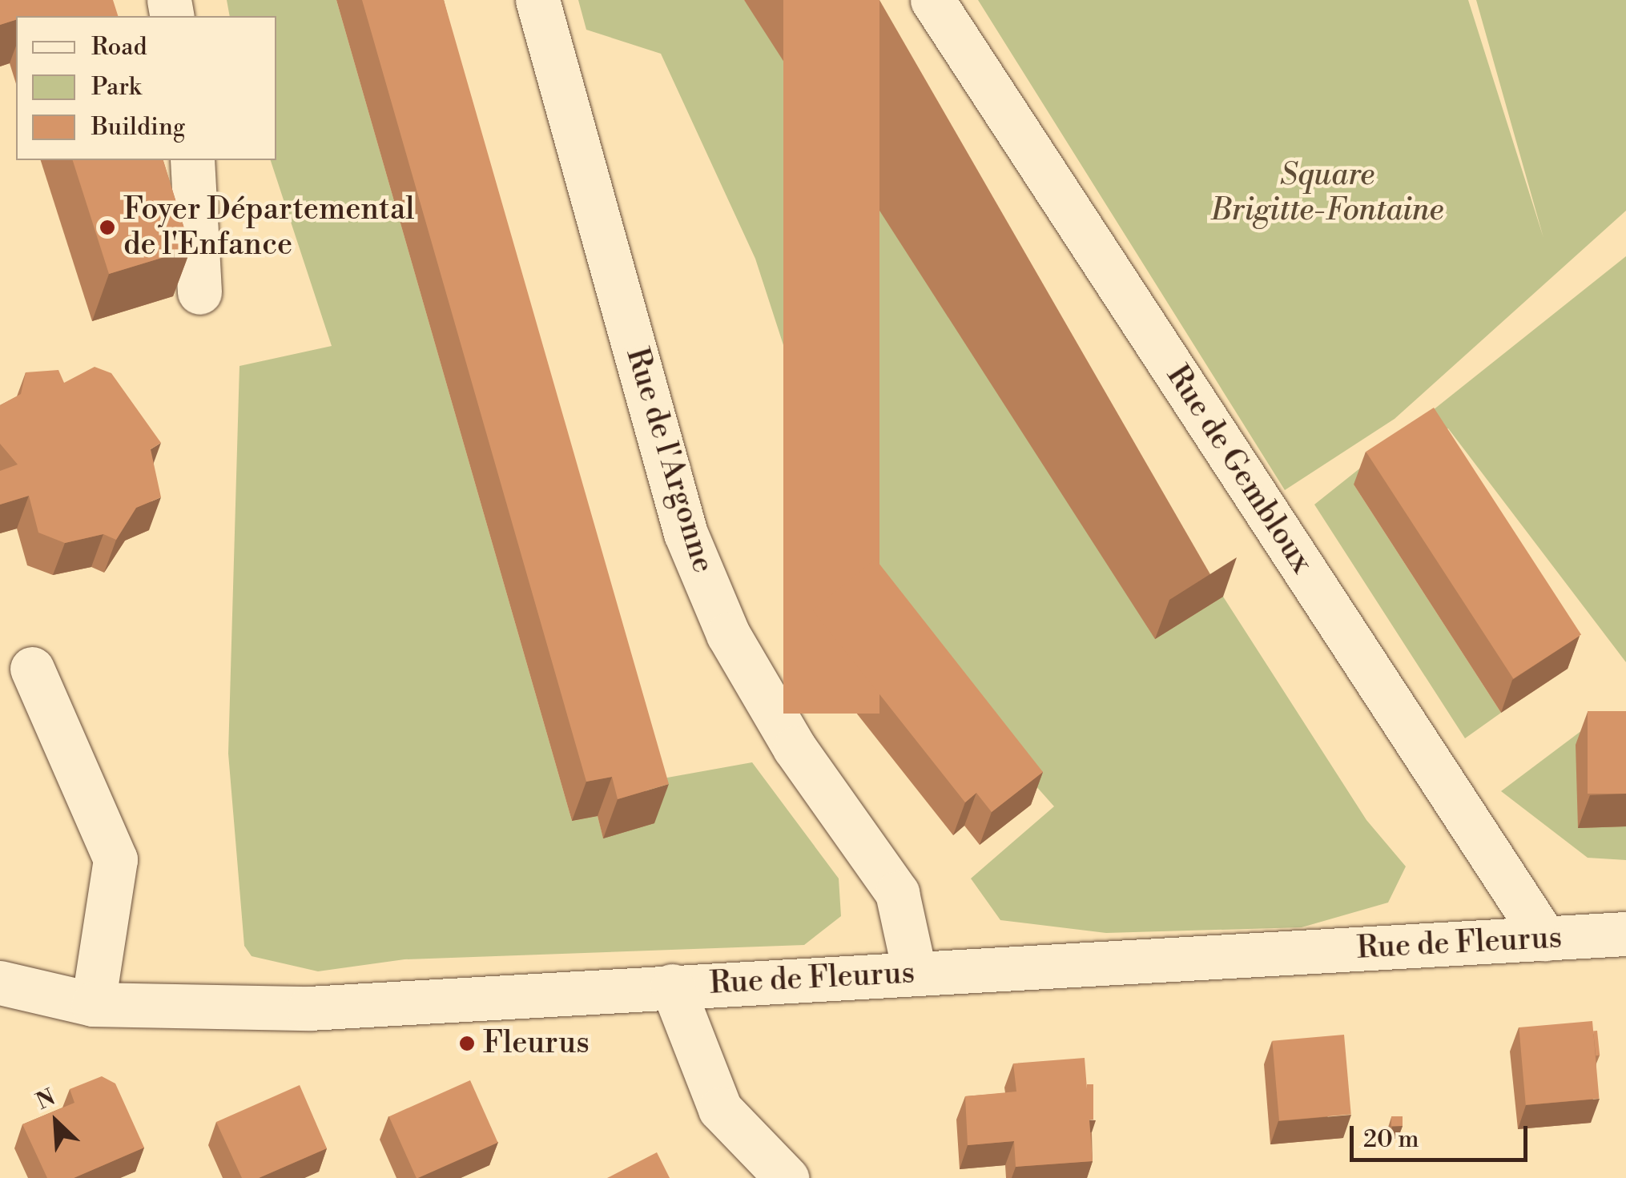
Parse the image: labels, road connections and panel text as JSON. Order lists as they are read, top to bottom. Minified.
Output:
{"streets":{"street":["Rue de l'Argonne","Rue de Gembloux","Rue de Fleurus"]},"crossings":[["Rue de l'Argonne","Rue de Fleurus"],["Rue de Gembloux","Rue de Fleurus"]],"parks":["Square Brigitte-Fontaine"],"places":["Foyer Départemental de l'Enfance","Fleurus"],"legend":["Road","Park","Building"],"scale_bar":"20 m","north":"top left"}
